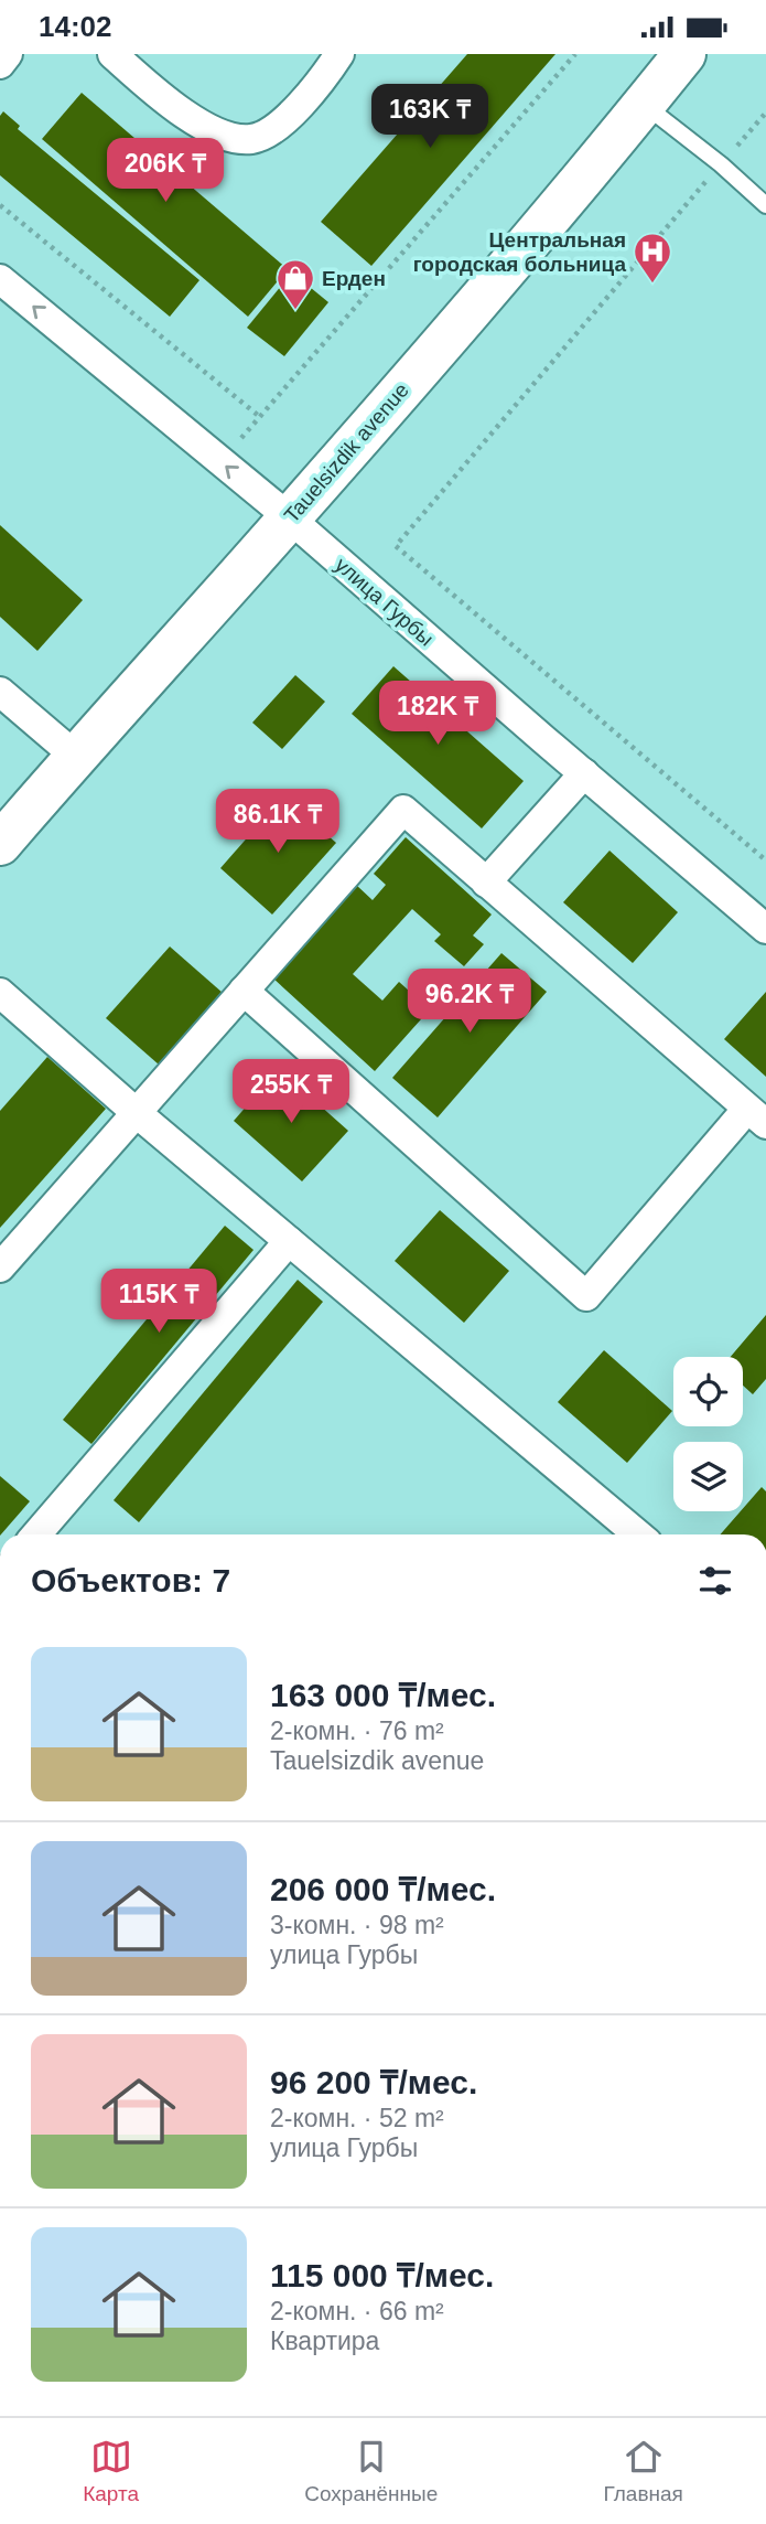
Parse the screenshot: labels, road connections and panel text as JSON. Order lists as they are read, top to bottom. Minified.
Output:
{"streets":{"street":["Tauelsizdik avenue","улица Гурбы"]},"crossings":[["Tauelsizdik avenue","улица Гурбы"]],"one_way":["улица Гурбы"],"places":{"hospital":["Центральная городская больница"],"shop":["Ерден"]},"page":{"status":"14:02","price":["163K ₸","206K ₸","182K ₸","86.1K ₸","96.2K ₸","255K ₸","115K ₸"],"heading":"Объектов: 7","list":[{"name":"163 000 ₸/мес.","note":"2-комн. · 76 m² · Tauelsizdik avenue"},{"name":"206 000 ₸/мес.","note":"3-комн. · 98 m² · улица Гурбы"},{"name":"96 200 ₸/мес.","note":"2-комн. · 52 m² · улица Гурбы"},{"name":"115 000 ₸/мес.","note":"2-комн. · 66 m² · Квартира"}],"tabs":["Карта","Сохранённые","Главная"]}}
